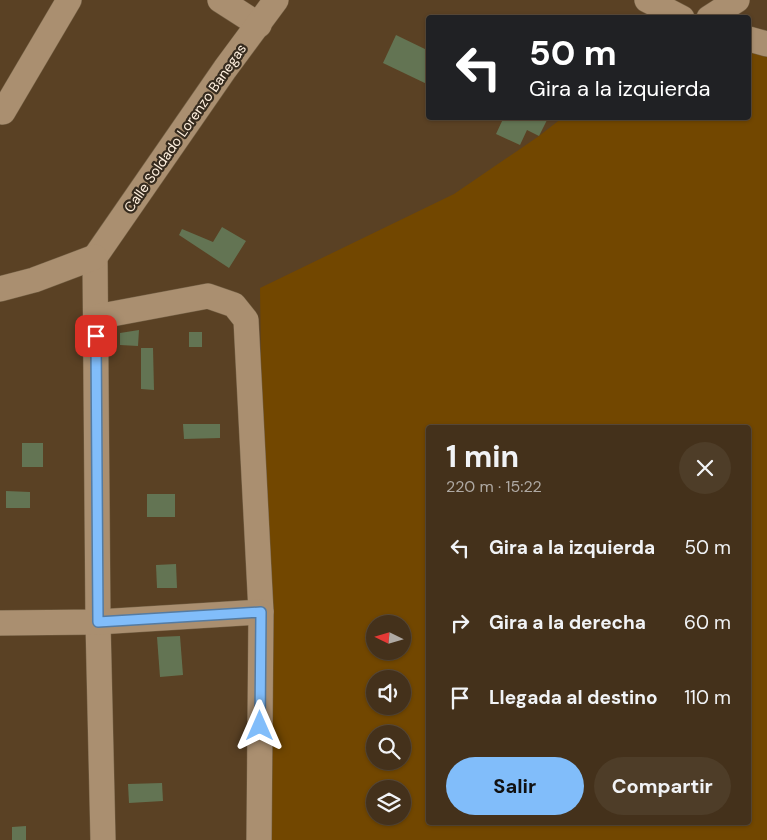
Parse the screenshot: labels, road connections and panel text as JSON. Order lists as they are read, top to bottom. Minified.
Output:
{"streets":{"street":["Calle Soldado Lorenzo Banegas"]},"north":"left","page":{"turn":["50 m","Gira a la izquierda"],"heading":["1 min","220 m · 15:22"],"list":[{"name":"Gira a la izquierda","value":"50 m"},{"name":"Gira a la derecha","value":"60 m"},{"name":"Llegada al destino","value":"110 m"}],"buttons":["Salir","Compartir"]}}
